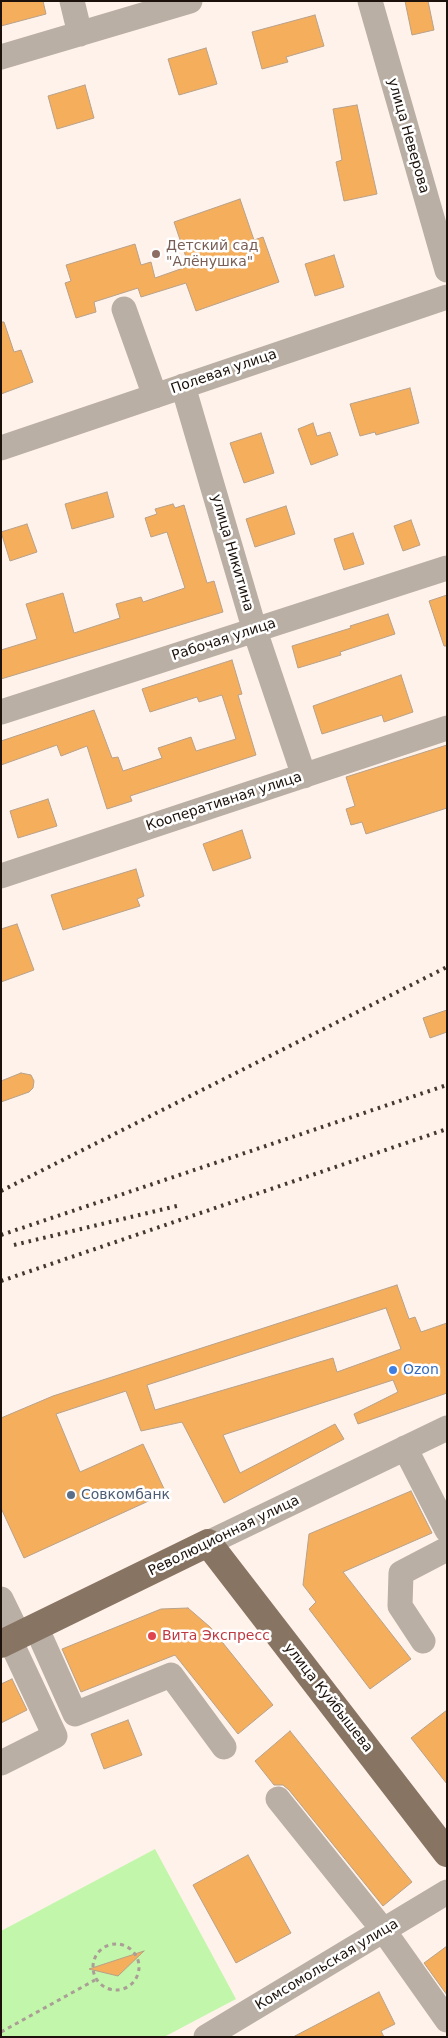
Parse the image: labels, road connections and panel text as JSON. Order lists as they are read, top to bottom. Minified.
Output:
{"streets":{"main road":["Революционная улица","улица Куйбышева"],"street":["улица Неверова","Полевая улица","улица Никитина","Рабочая улица","Кооперативная улица","Комсомольская улица"]},"crossings":[["Полевая улица","улица Никитина"],["улица Никитина","Рабочая улица"],["улица Никитина","Кооперативная улица"],["Революционная улица","улица Куйбышева"]],"places":["Детский сад \"Алёнушка\"","Ozon","Совкомбанк","Вита Экспресс"]}
